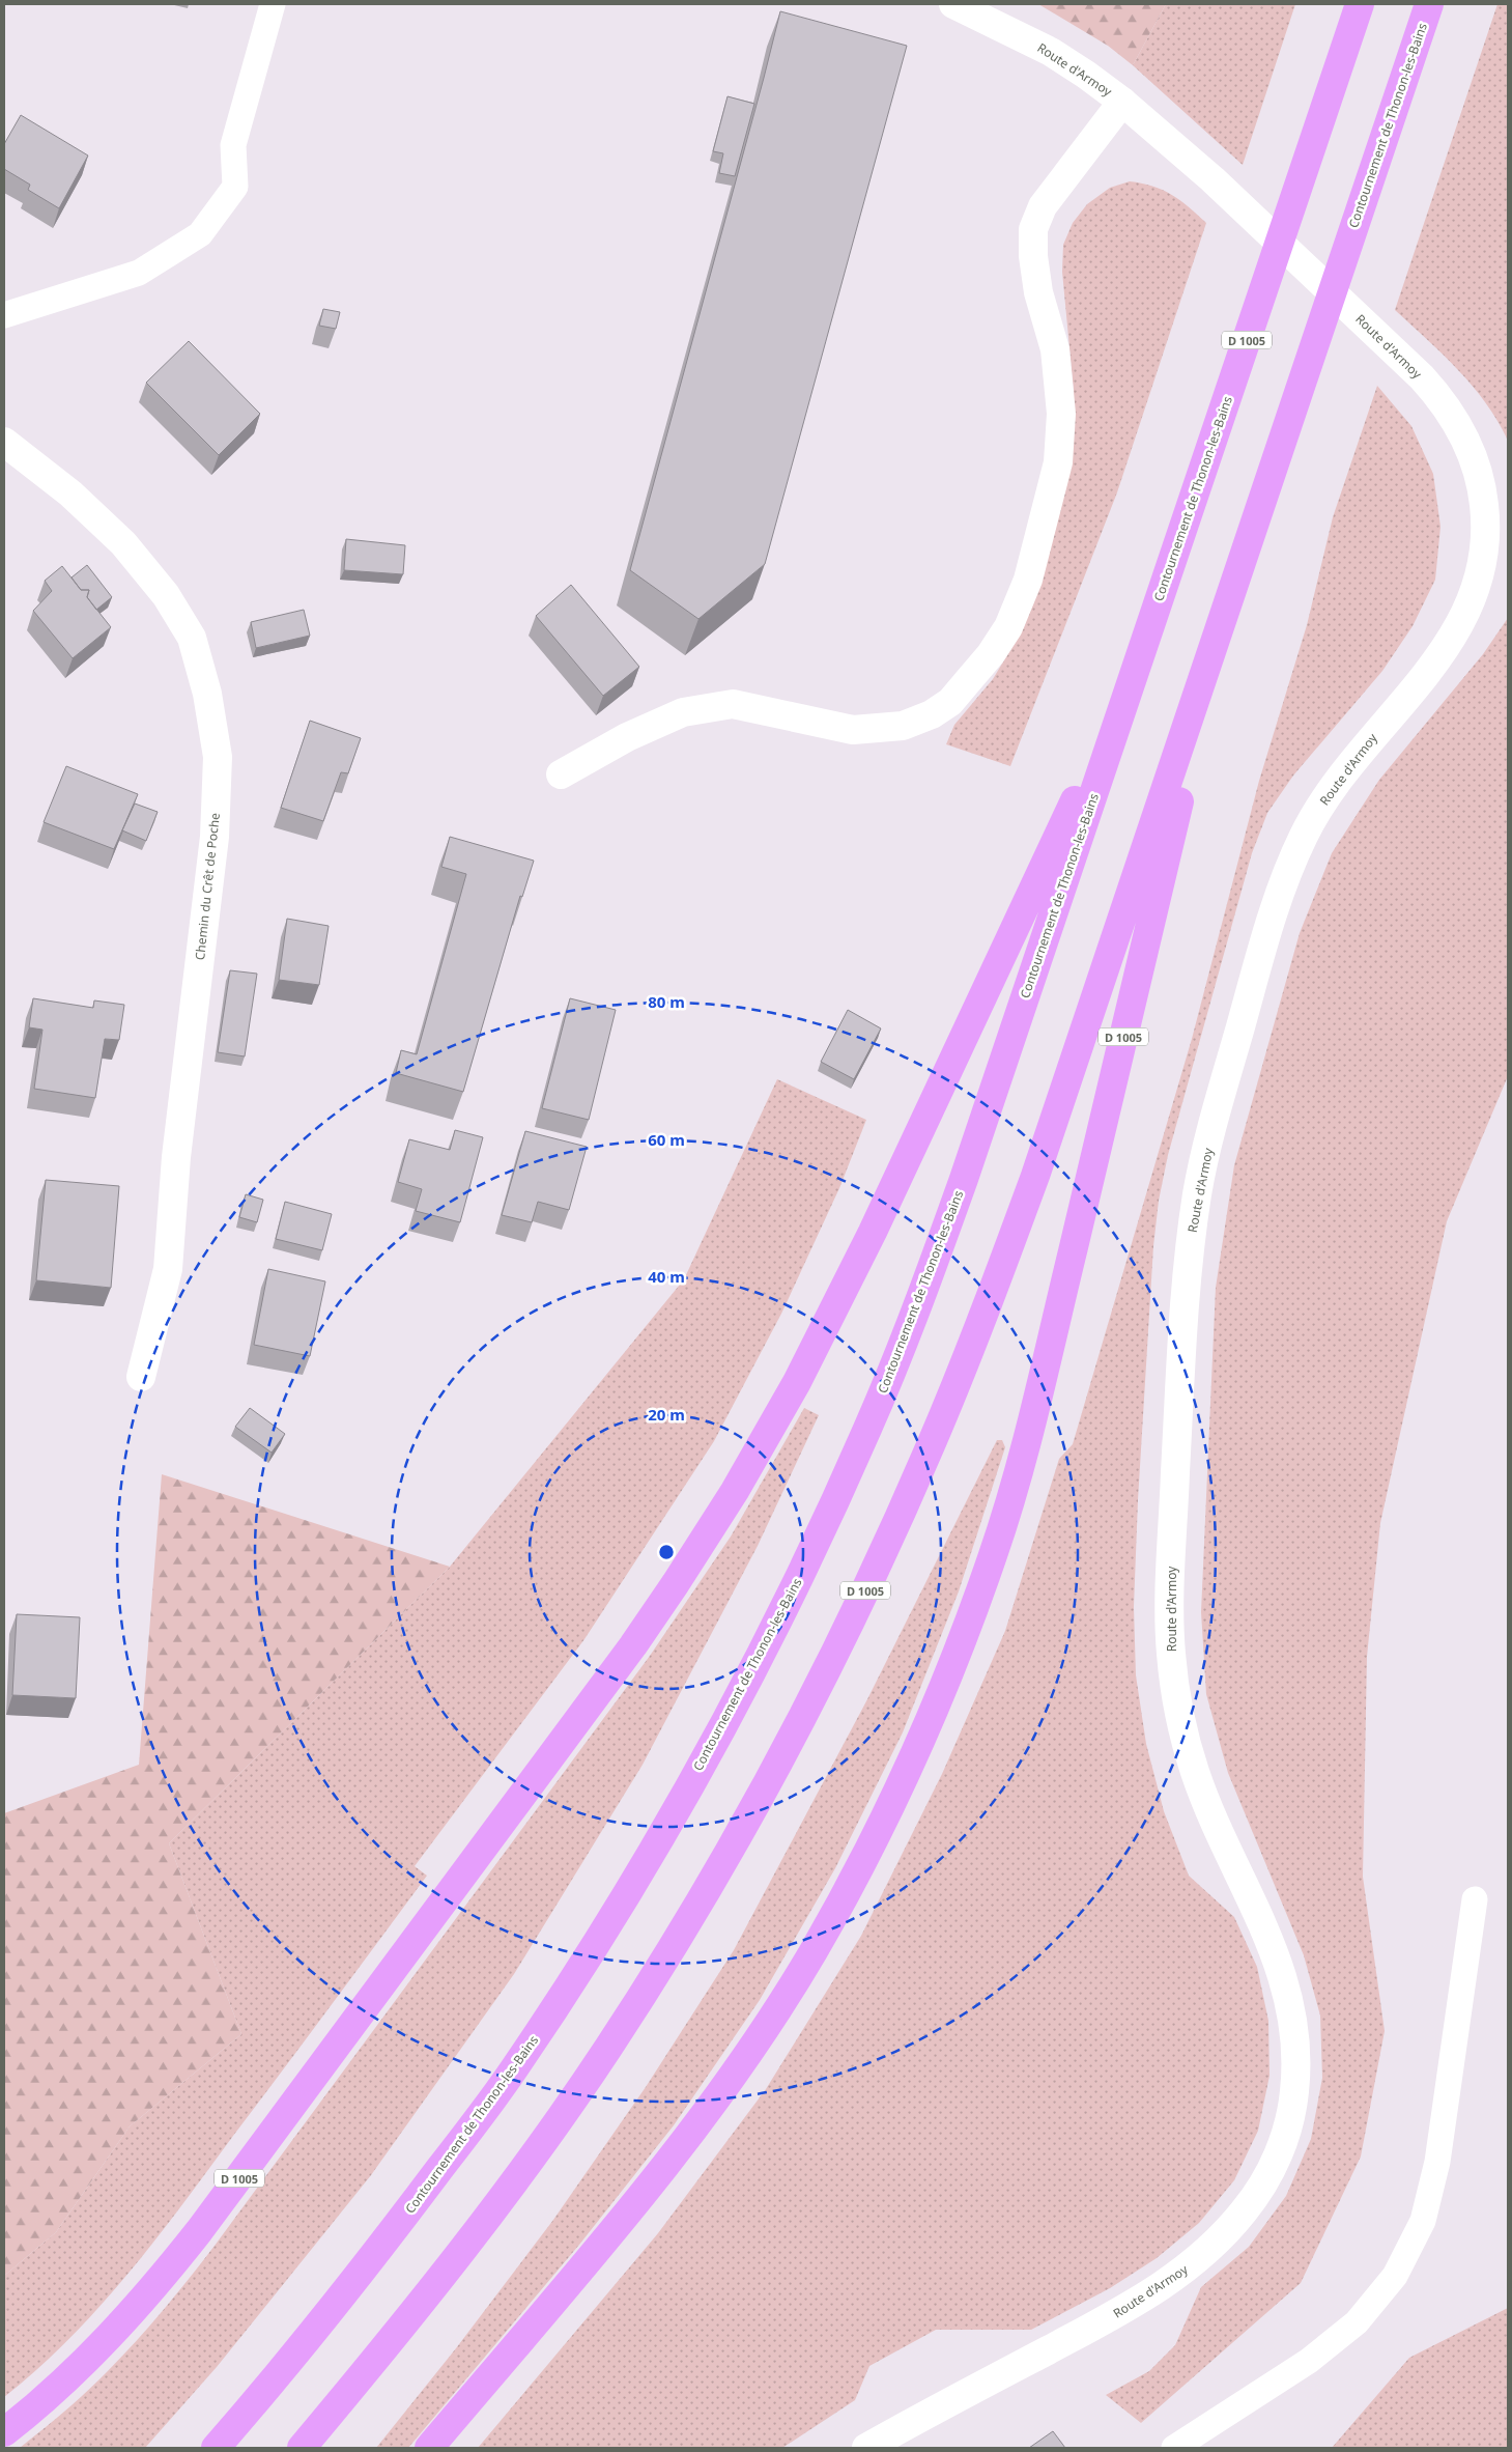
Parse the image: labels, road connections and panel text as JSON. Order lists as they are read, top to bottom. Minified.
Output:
{"streets":{"highway":["Contournement de Thonon-les-Bains","D 1005"],"main road":["Route d'Armoy","Chemin du Crêt de Poche"]},"crossings":[["Contournement de Thonon-les-Bains","D 1005"]],"rings":["80 m","60 m","40 m","20 m"]}
